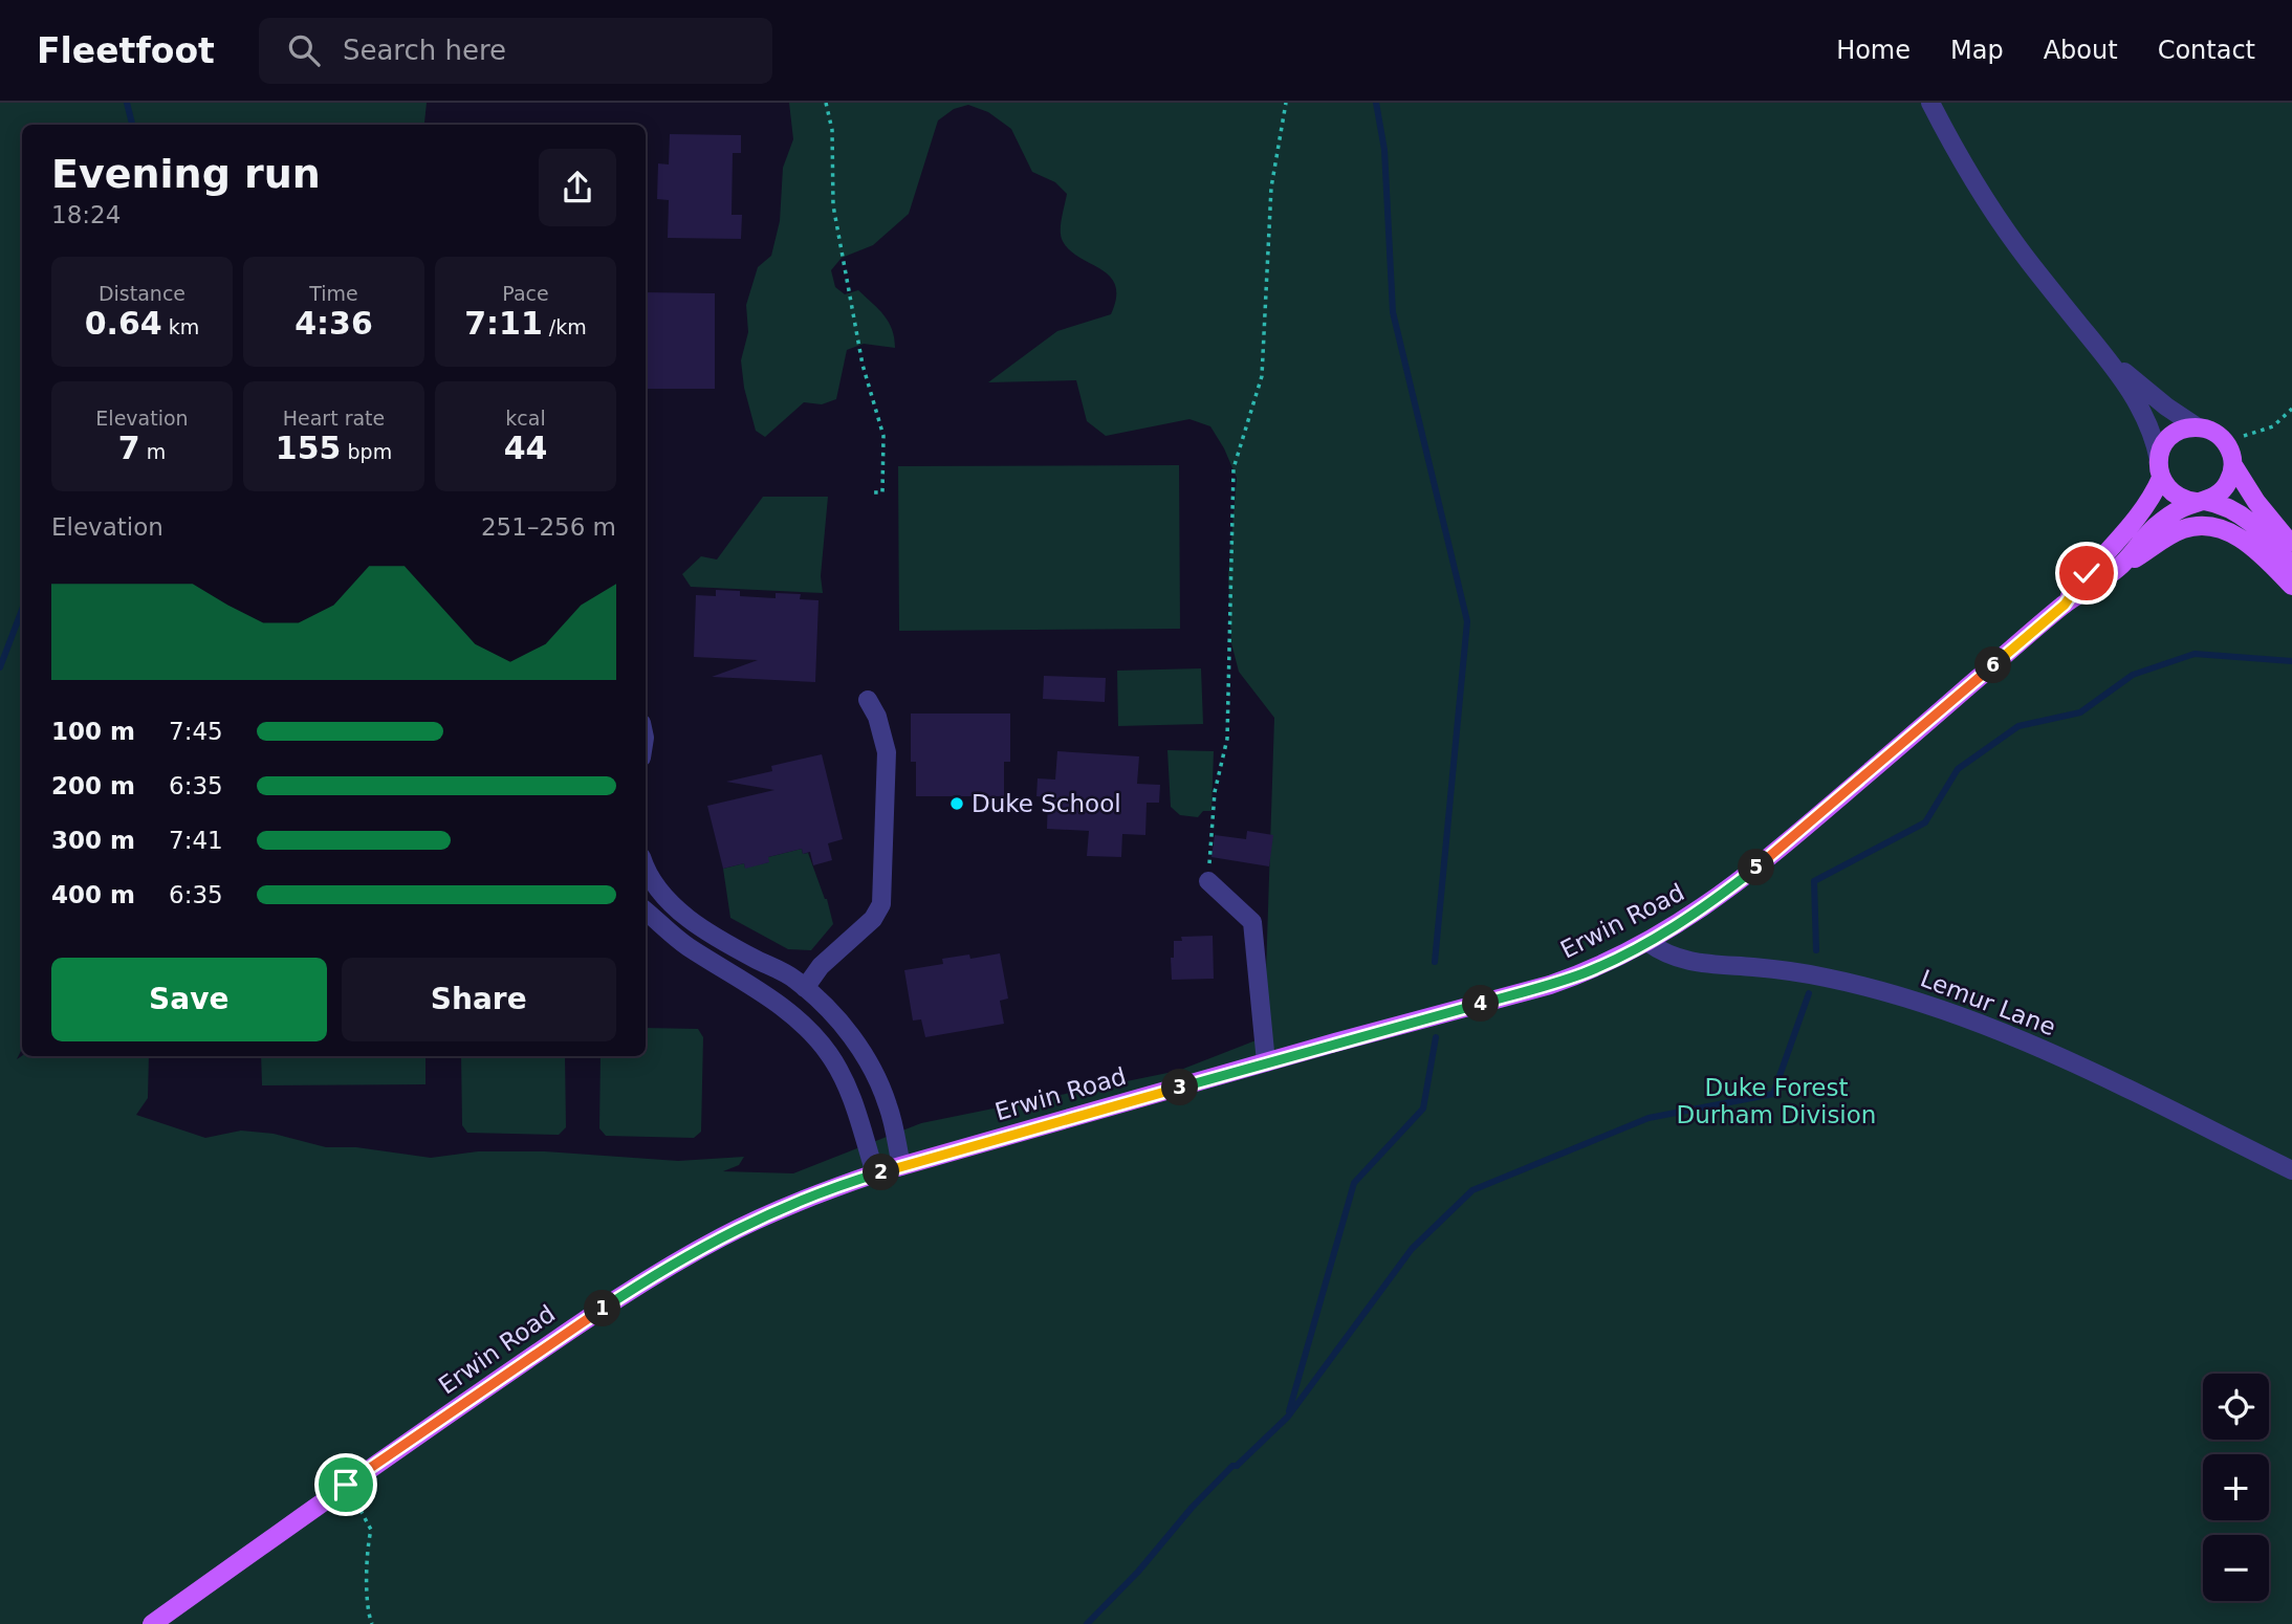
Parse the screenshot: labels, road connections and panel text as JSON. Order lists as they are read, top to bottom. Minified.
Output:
{"streets":{"main road":["Erwin Road"],"street":["Lemur Lane"]},"crossings":[["Erwin Road","Lemur Lane"]],"parks":["Duke Forest Durham Division"],"places":["Duke School"],"page":{"header":"Fleetfoot","search":"Search here","nav":["Home","Map","About","Contact"],"heading":["Evening run","18:24"],"stats":[["Distance","0.64 km"],["Time","4:36"],["Pace","7:11 /km"],["Elevation","7 m"],["Heart rate","155 bpm"],["kcal","44"]],"chart":["Elevation","251–256 m"],"pins":["6","5","4","3","2","1"],"list":[{"name":"100 m","note":"7:45"},{"name":"200 m","note":"6:35"},{"name":"300 m","note":"7:41"},{"name":"400 m","note":"6:35"}],"buttons":["Save","Share"],"map_buttons":["+","−"]}}
